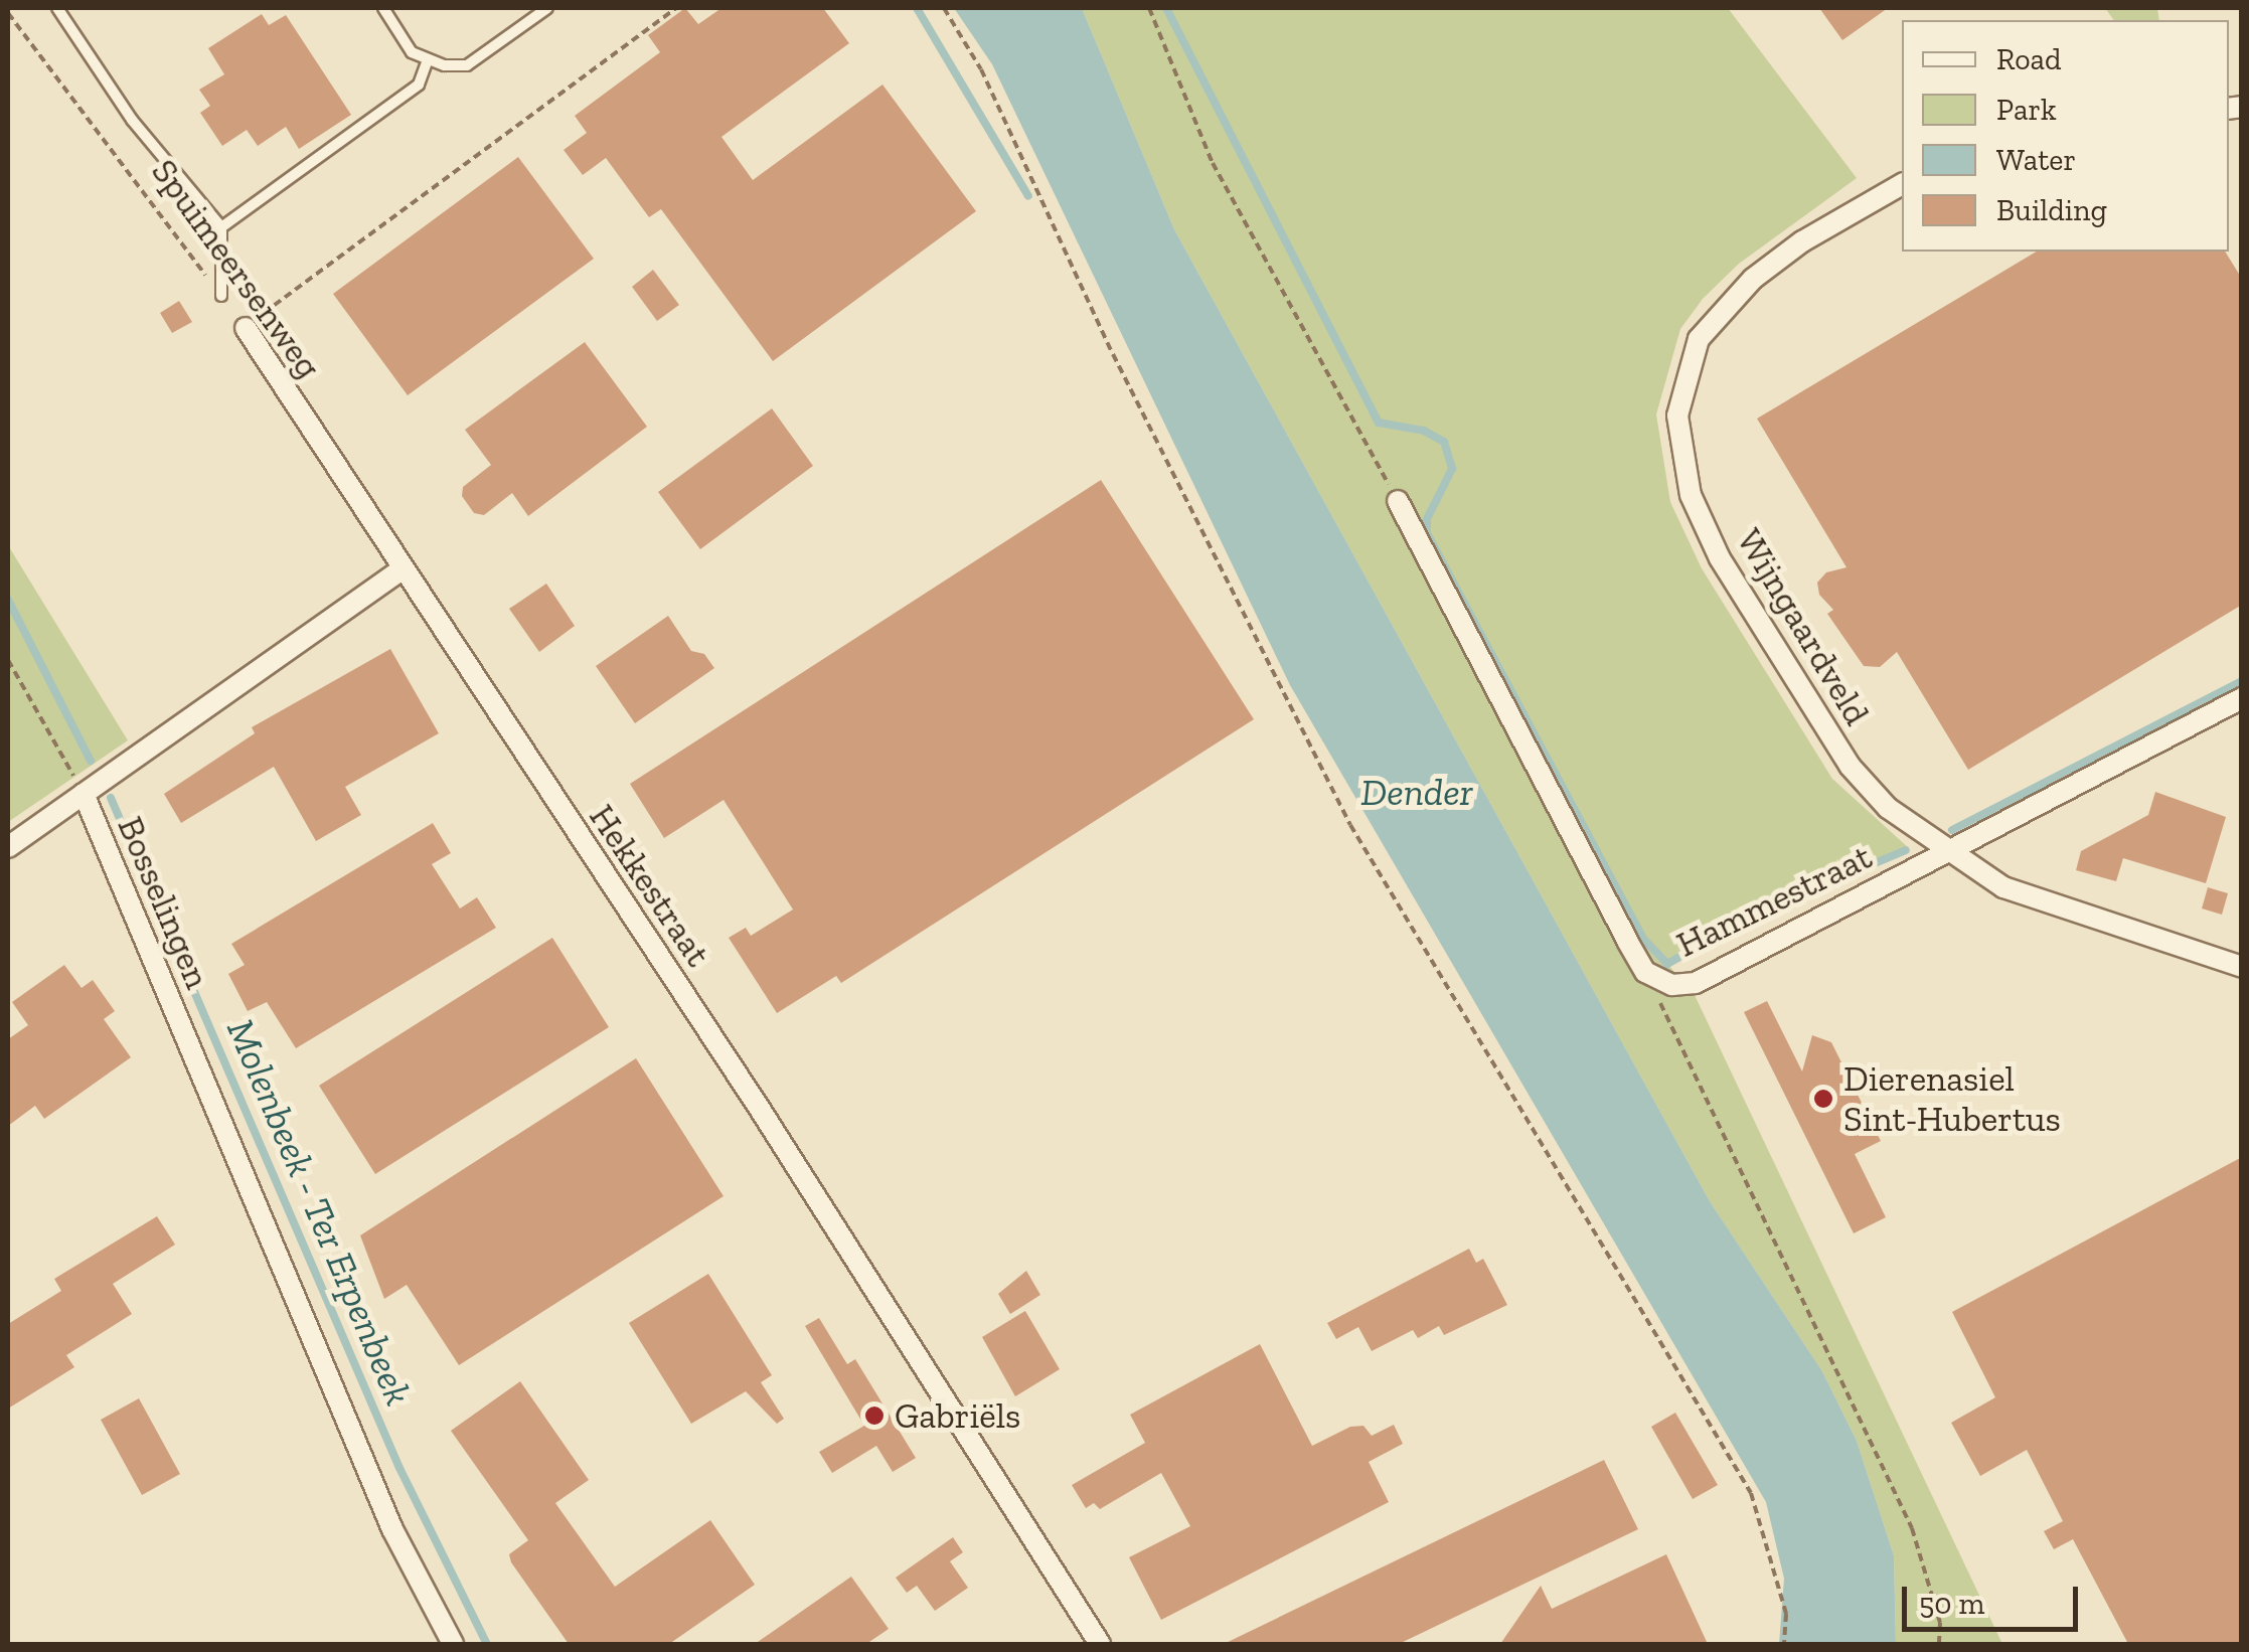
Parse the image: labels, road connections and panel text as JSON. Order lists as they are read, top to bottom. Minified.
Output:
{"streets":{"street":["Spuimeersenweg","Wijngaardveld","Hekkestraat","Hammestraat","Bosselingen"]},"crossings":[["Spuimeersenweg","Hekkestraat"],["Wijngaardveld","Hammestraat"]],"water":["Dender","Molenbeek - Ter Erpenbeek"],"places":["Dierenasiel Sint-Hubertus","Gabriëls"],"legend":["Road","Park","Water","Building"],"scale_bar":"50 m"}
